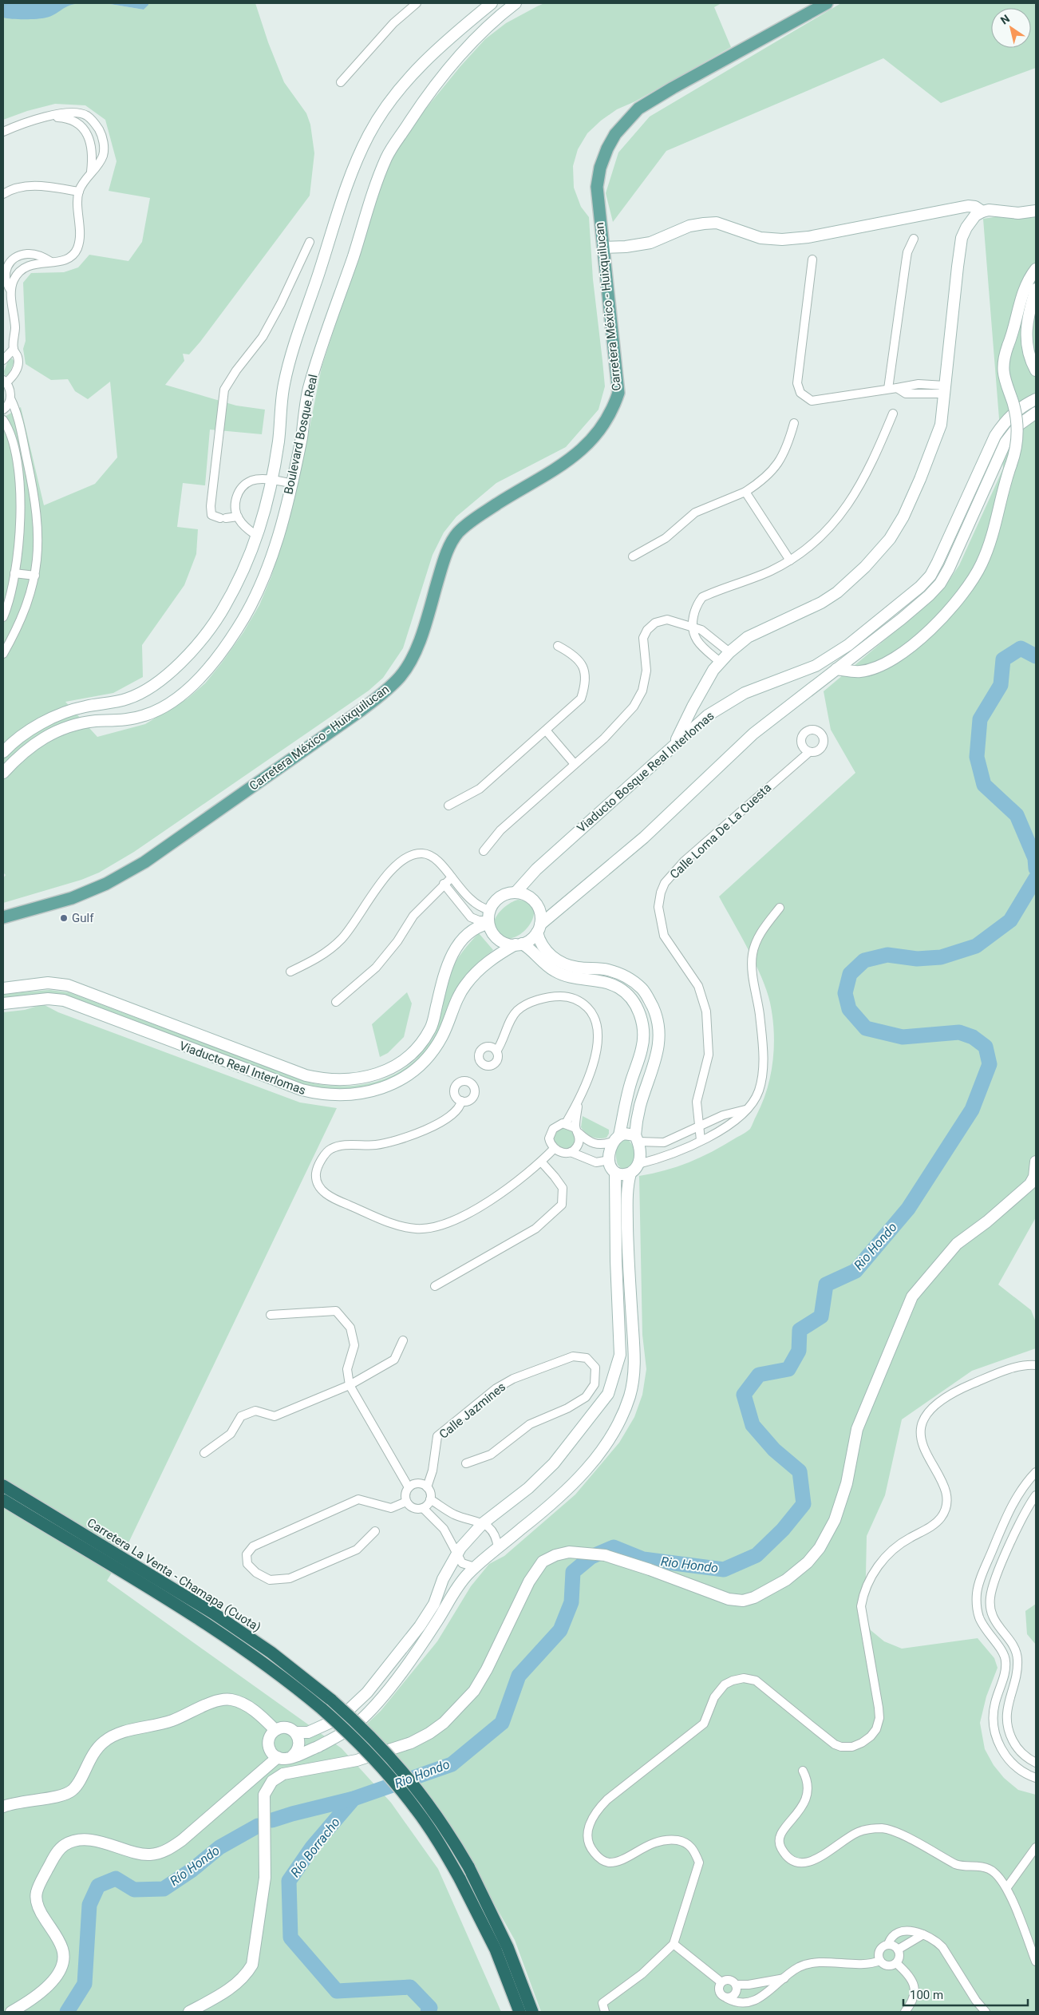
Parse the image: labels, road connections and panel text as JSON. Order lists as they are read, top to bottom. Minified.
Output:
{"streets":{"highway":["Carretera La Venta - Chamapa (Cuota)"],"main road":["Carretera México - Huixquilucan","Boulevard Bosque Real","Viaducto Bosque Real Interlomas","Viaducto Real Interlomas"],"street":["Calle Loma De La Cuesta","Calle Jazmines"]},"crossings":[["Viaducto Bosque Real Interlomas","Viaducto Real Interlomas"]],"water":["Rio Hondo","Río Borracho","Río Hondo"],"places":["Gulf"],"scale_bar":"100 m","north":"top left"}
